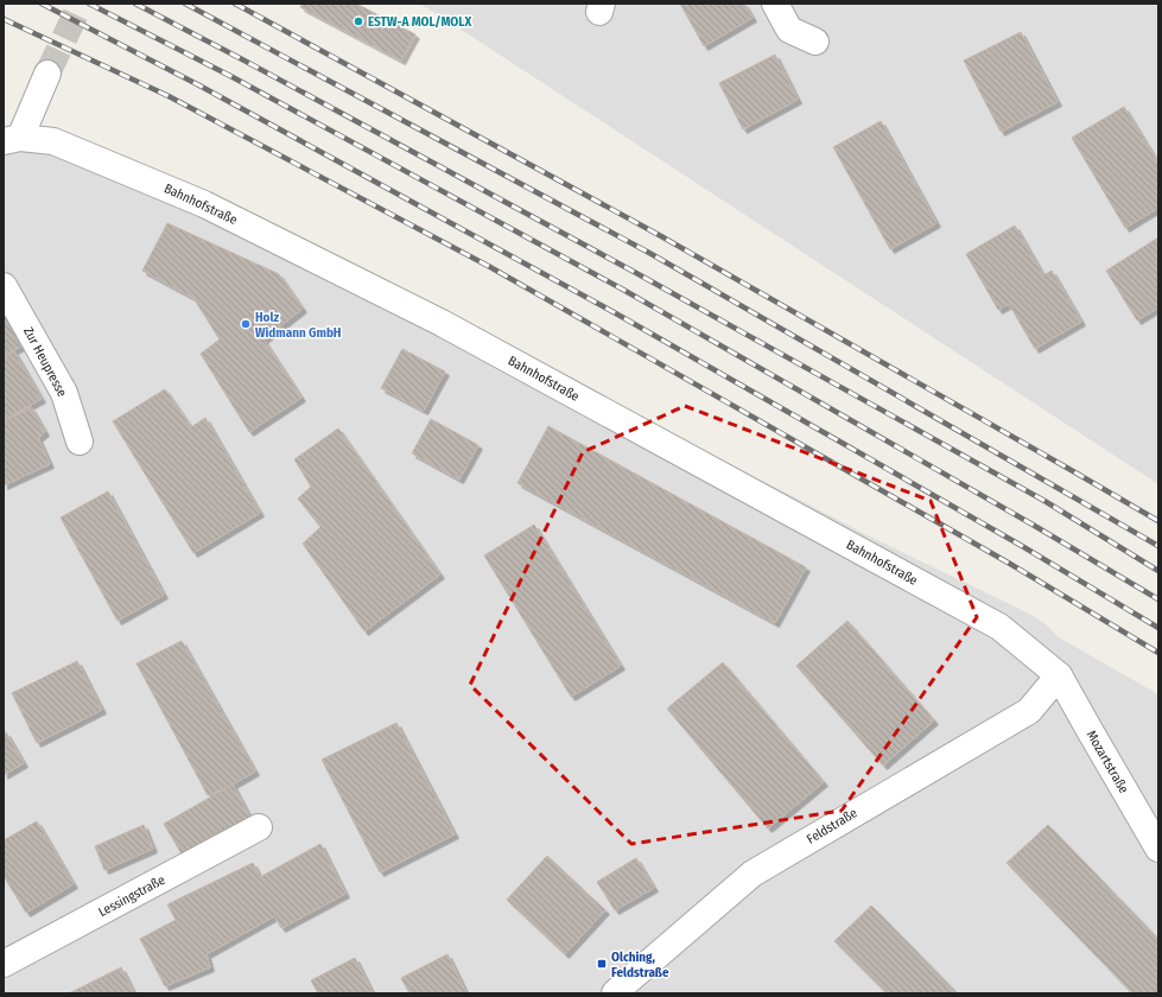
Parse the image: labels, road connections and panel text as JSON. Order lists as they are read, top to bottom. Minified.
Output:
{"streets":{"street":["Bahnhofstraße","Zur Heupresse","Mozartstraße","Feldstraße","Lessingstraße"]},"crossings":[["Bahnhofstraße","Mozartstraße"],["Bahnhofstraße","Feldstraße"],["Mozartstraße","Feldstraße"]],"places":{"other":["ESTW-A MOL/MOLX","Holz Widmann GmbH"],"transit":["Olching, Feldstraße"]}}
